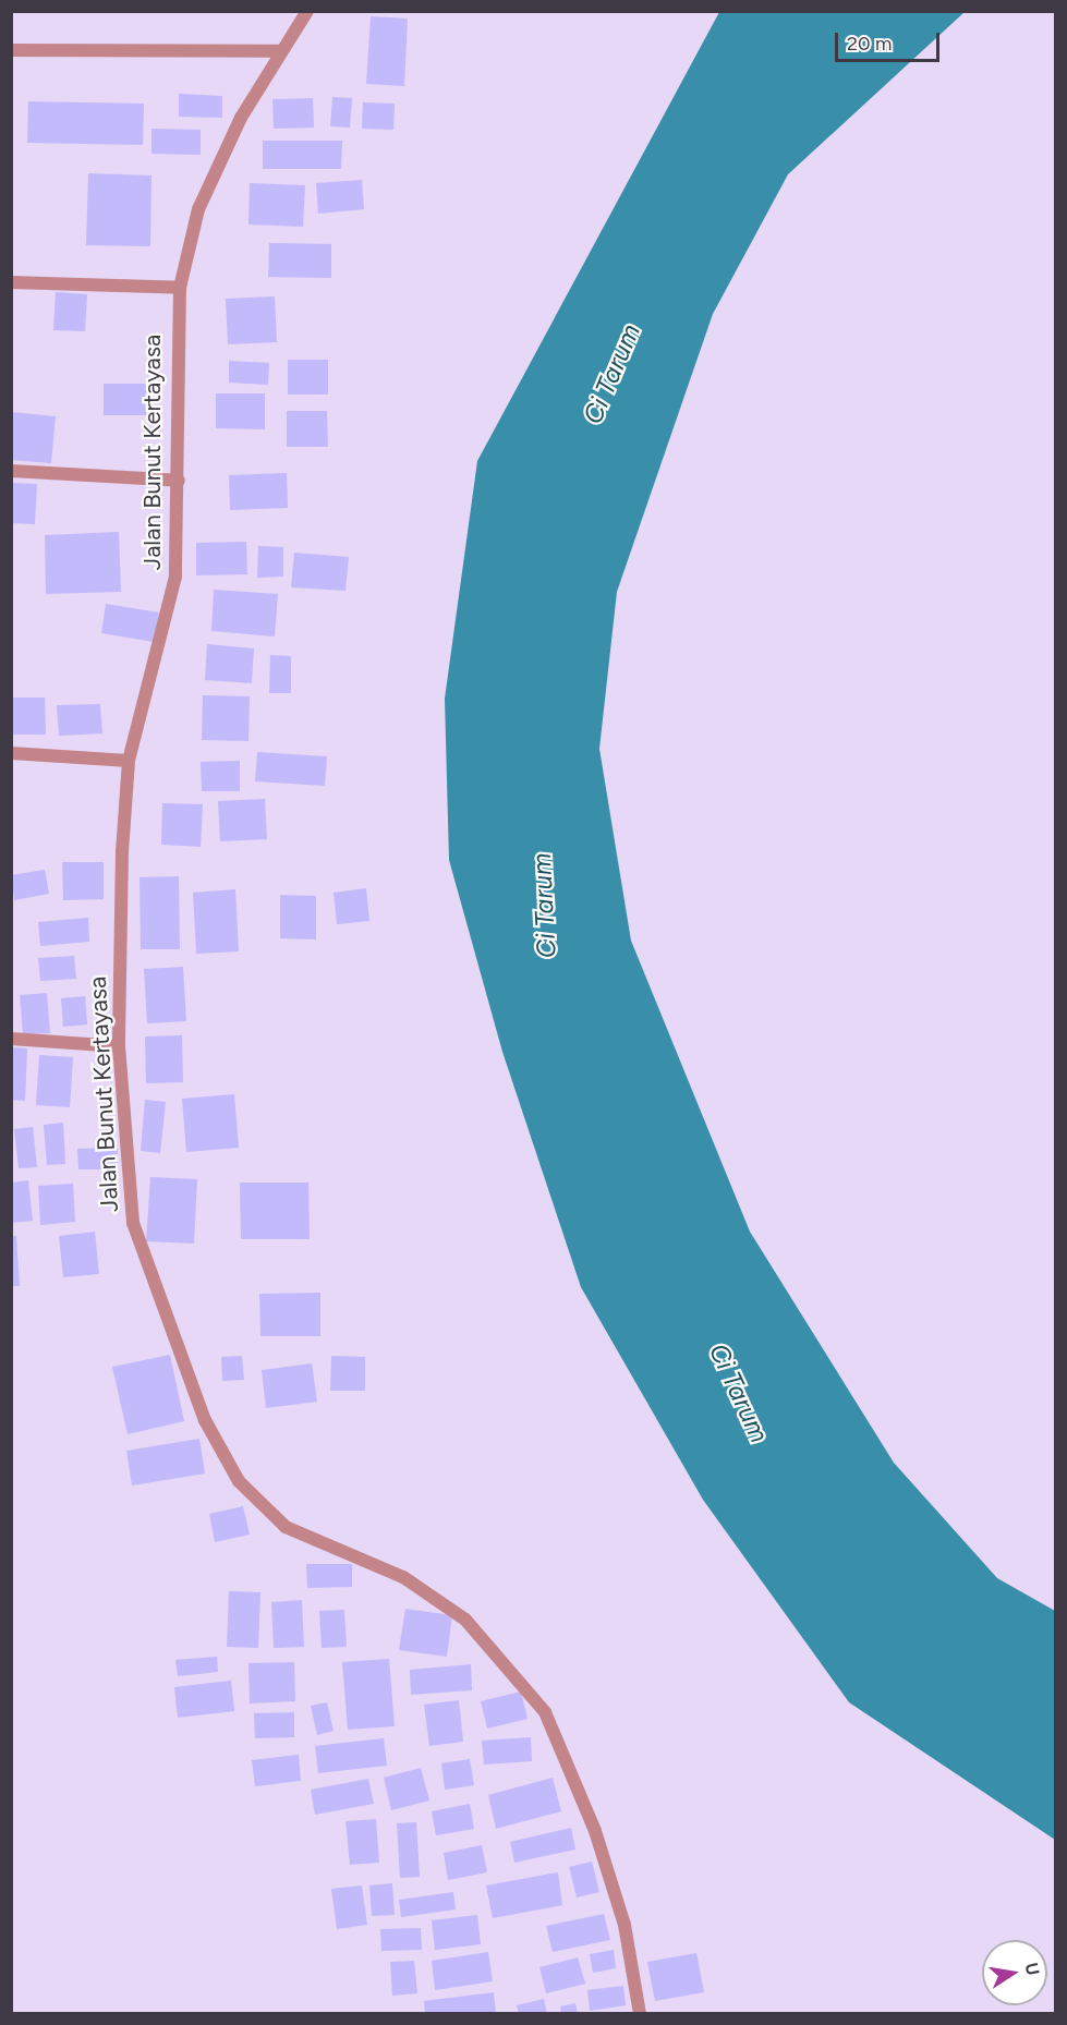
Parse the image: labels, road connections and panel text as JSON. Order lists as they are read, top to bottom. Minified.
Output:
{"streets":{"street":["Jalan Bunut Kertayasa"]},"water":["Ci Tarum"],"scale_bar":"20 m","north":"right"}
